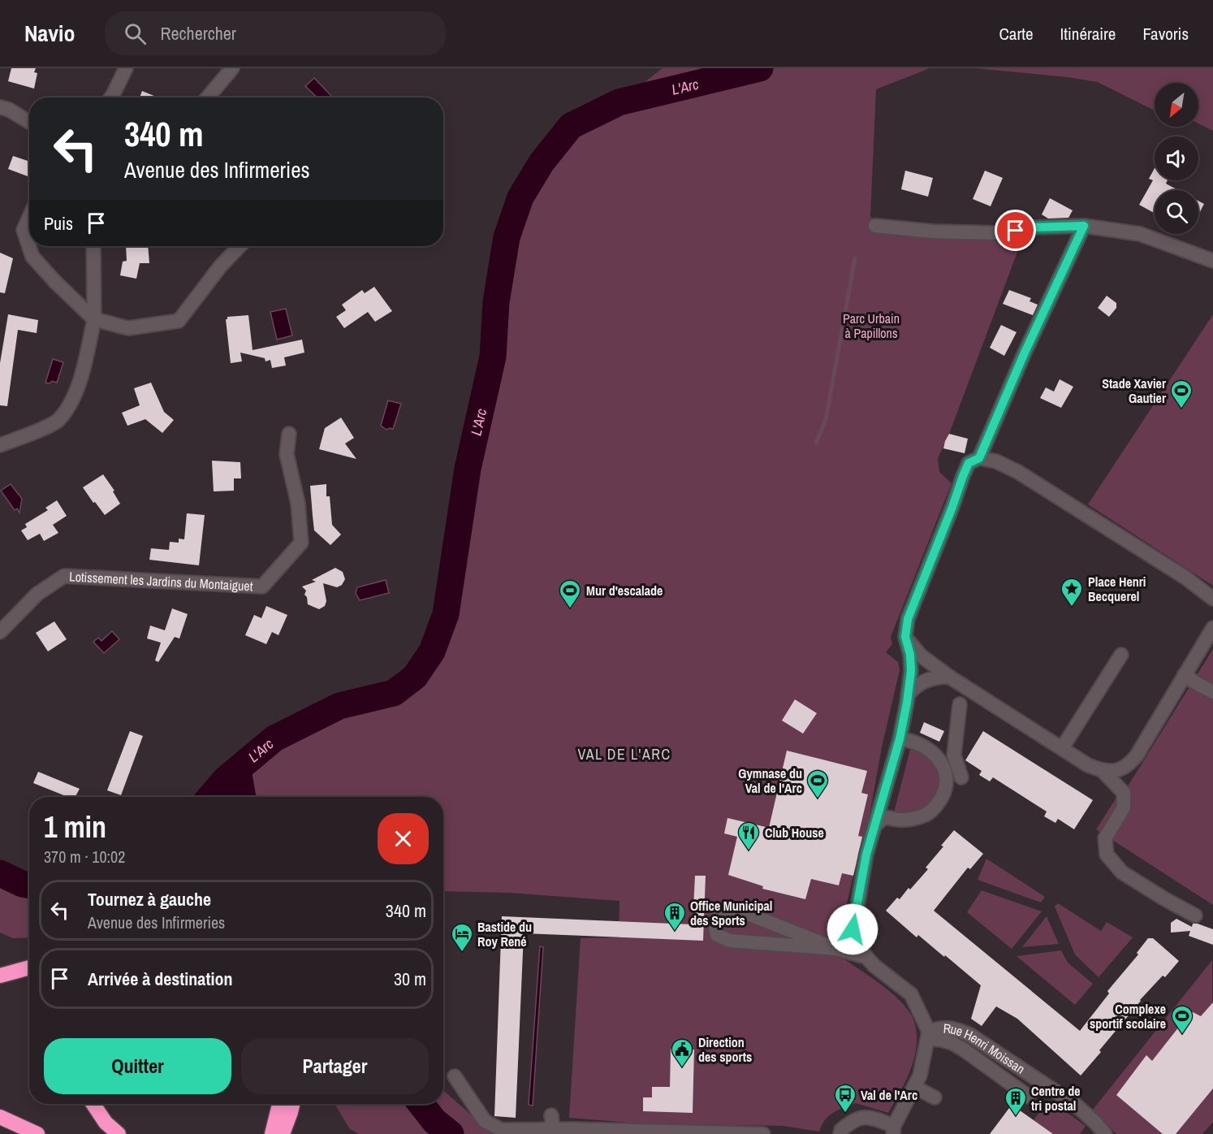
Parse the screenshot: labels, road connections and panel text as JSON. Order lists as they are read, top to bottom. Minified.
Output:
{"streets":{"street":["Lotissement les Jardins du Montaiguet","Rue Henri Moissan"]},"districts":["VAL DE L'ARC"],"water":["L'Arc"],"parks":["Parc Urbain à Papillons"],"places":{"sports":["Stade Xavier Gautier","Mur d'escalade","Gymnase du Val de l'Arc","Complexe sportif scolaire"],"place":["Place Henri Becquerel"],"restaurant":["Club House"],"building":["Office Municipal des Sports","Centre de tri postal"],"hotel":["Bastide du Roy René"],"public building":["Direction des sports"],"bus stop":["Val de l'Arc"]},"north":"bottom left","page":{"header":"Navio","search":"Rechercher","nav":["Carte","Itinéraire","Favoris"],"turn":["340 m","Avenue des Infirmeries"],"then":"Puis","heading":["1 min","370 m · 10:02"],"list":[{"name":"Tournez à gauche","note":"Avenue des Infirmeries","value":"340 m"},{"name":"Arrivée à destination","value":"30 m"}],"buttons":["Quitter","Partager"]}}
